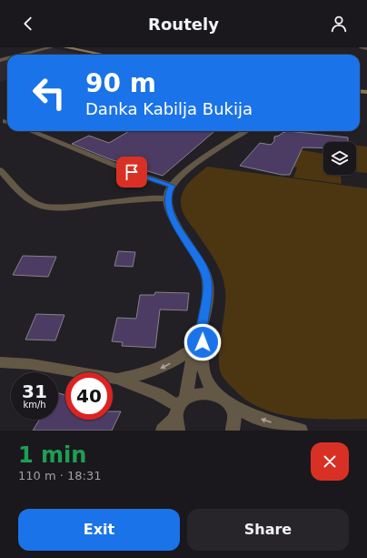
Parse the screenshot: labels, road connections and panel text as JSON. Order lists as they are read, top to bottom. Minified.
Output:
{"page":{"header":"Routely","turn":["90 m","Danka Kabilja Bukija"],"speed":"31 km/h","limit":"40","heading":["1 min","110 m · 18:31"],"buttons":["Exit","Share"]}}
